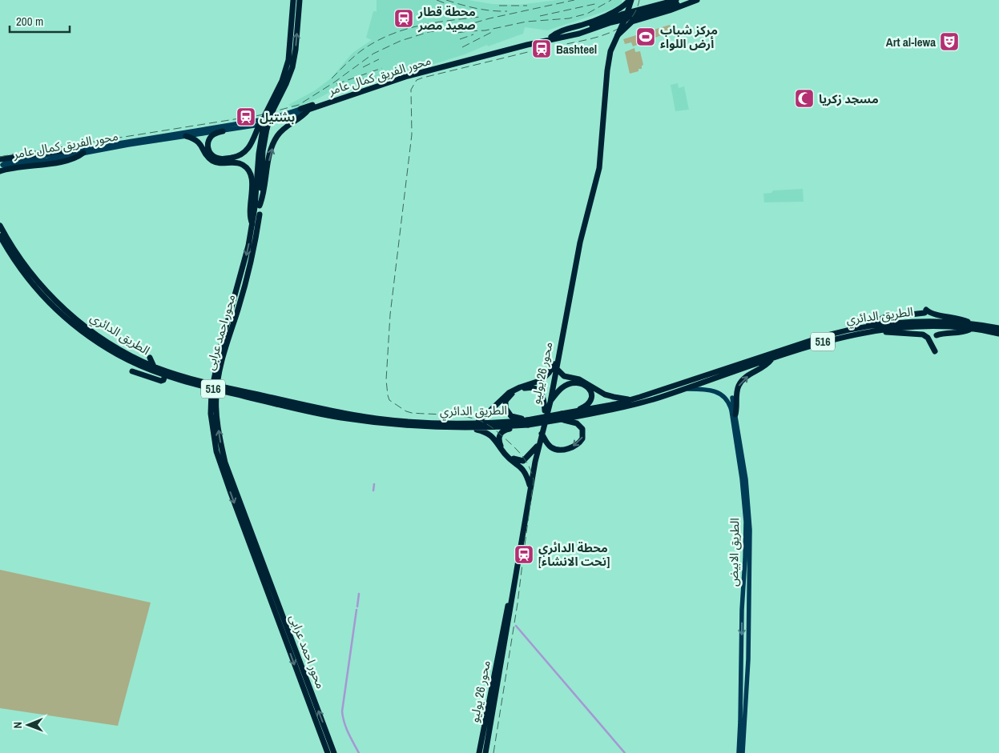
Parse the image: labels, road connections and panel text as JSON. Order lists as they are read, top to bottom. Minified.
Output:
{"streets":{"highway":["محور الفريق كمال عامر","الطريق الدائري","محور احمد عرابى","516","محور 26 يوليو"],"main road":["الطريق الابيض"]},"places":{"station":["محطة قطار صعيد مصر","Bashteel","بشتيل","محطة الدائري [تحت الانشاء]"],"sports":["مركز شباب أرض اللواء"],"theatre":["Art al-lewa"],"mosque":["مسجد زكريا"]},"scale_bar":"200 m","north":"left"}
